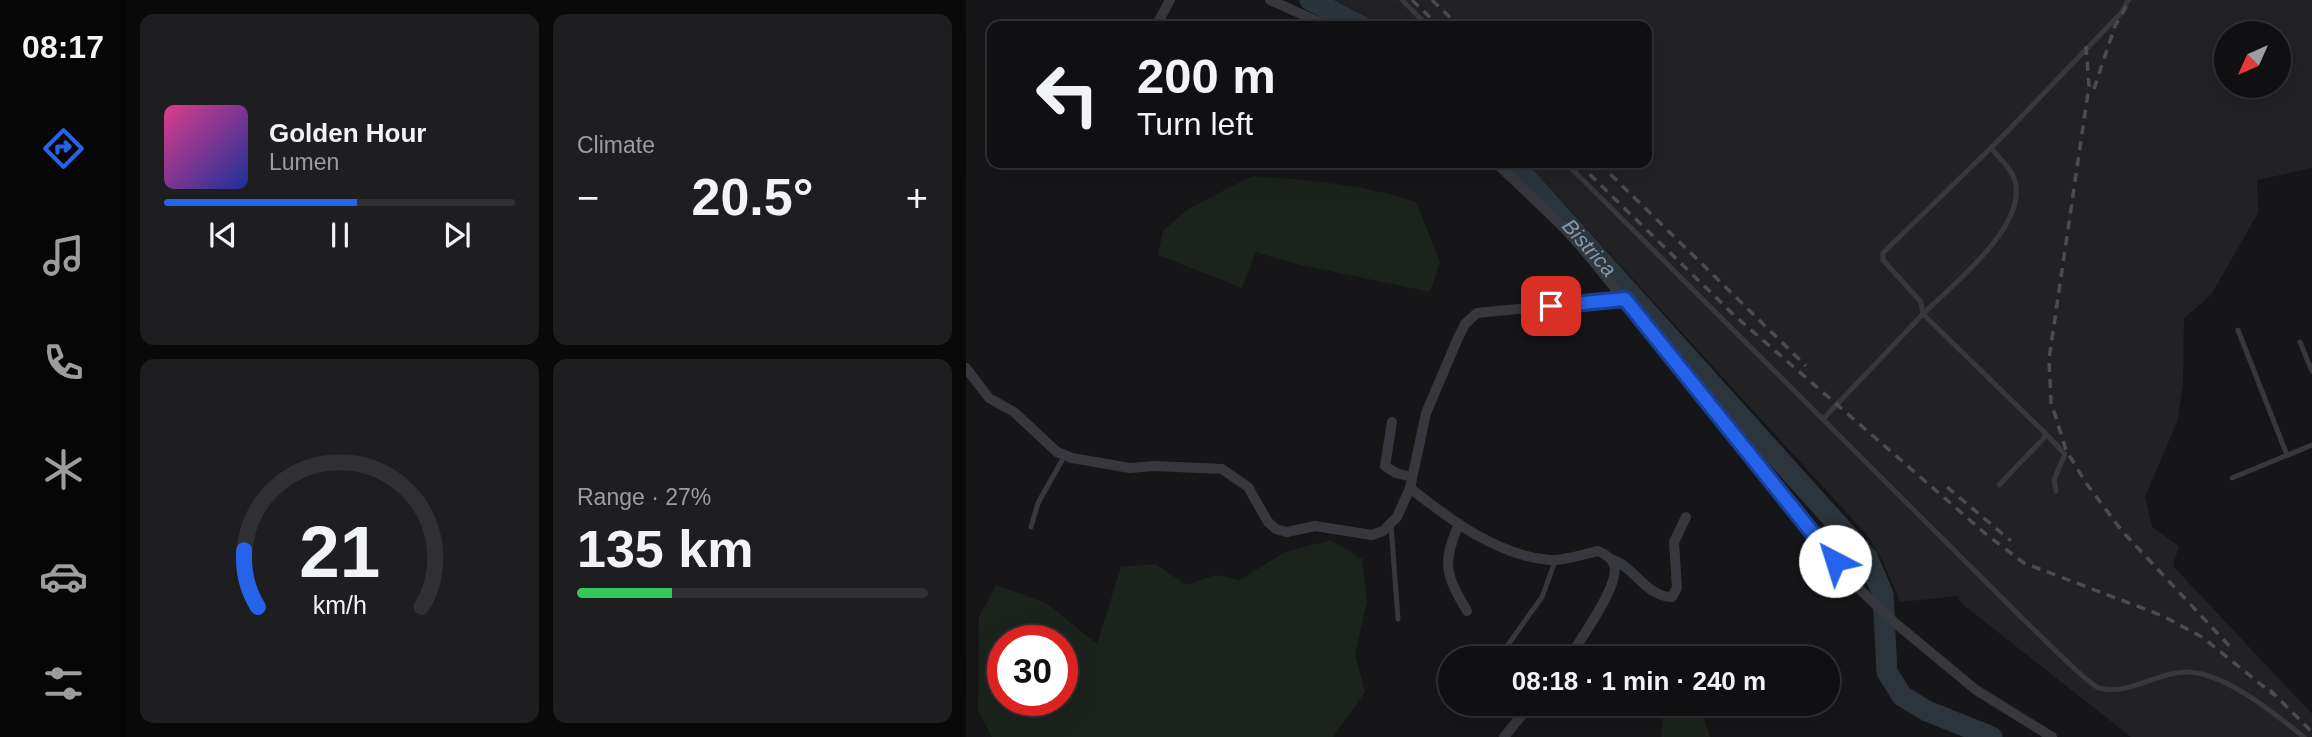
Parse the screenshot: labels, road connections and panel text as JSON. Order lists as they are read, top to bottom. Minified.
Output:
{"water":["Bistrica"],"north":"bottom left","page":{"tabs":"08:17","tile":["Climate",["Range · 27%","135 km"]],"turn":["200 m","Turn left"],"song":["Golden Hour","Lumen"],"heat":["−","20.5°","+"],"limit":"30","trip":"08:18 · 1 min · 240 m","gauge":["21","km/h"]}}
